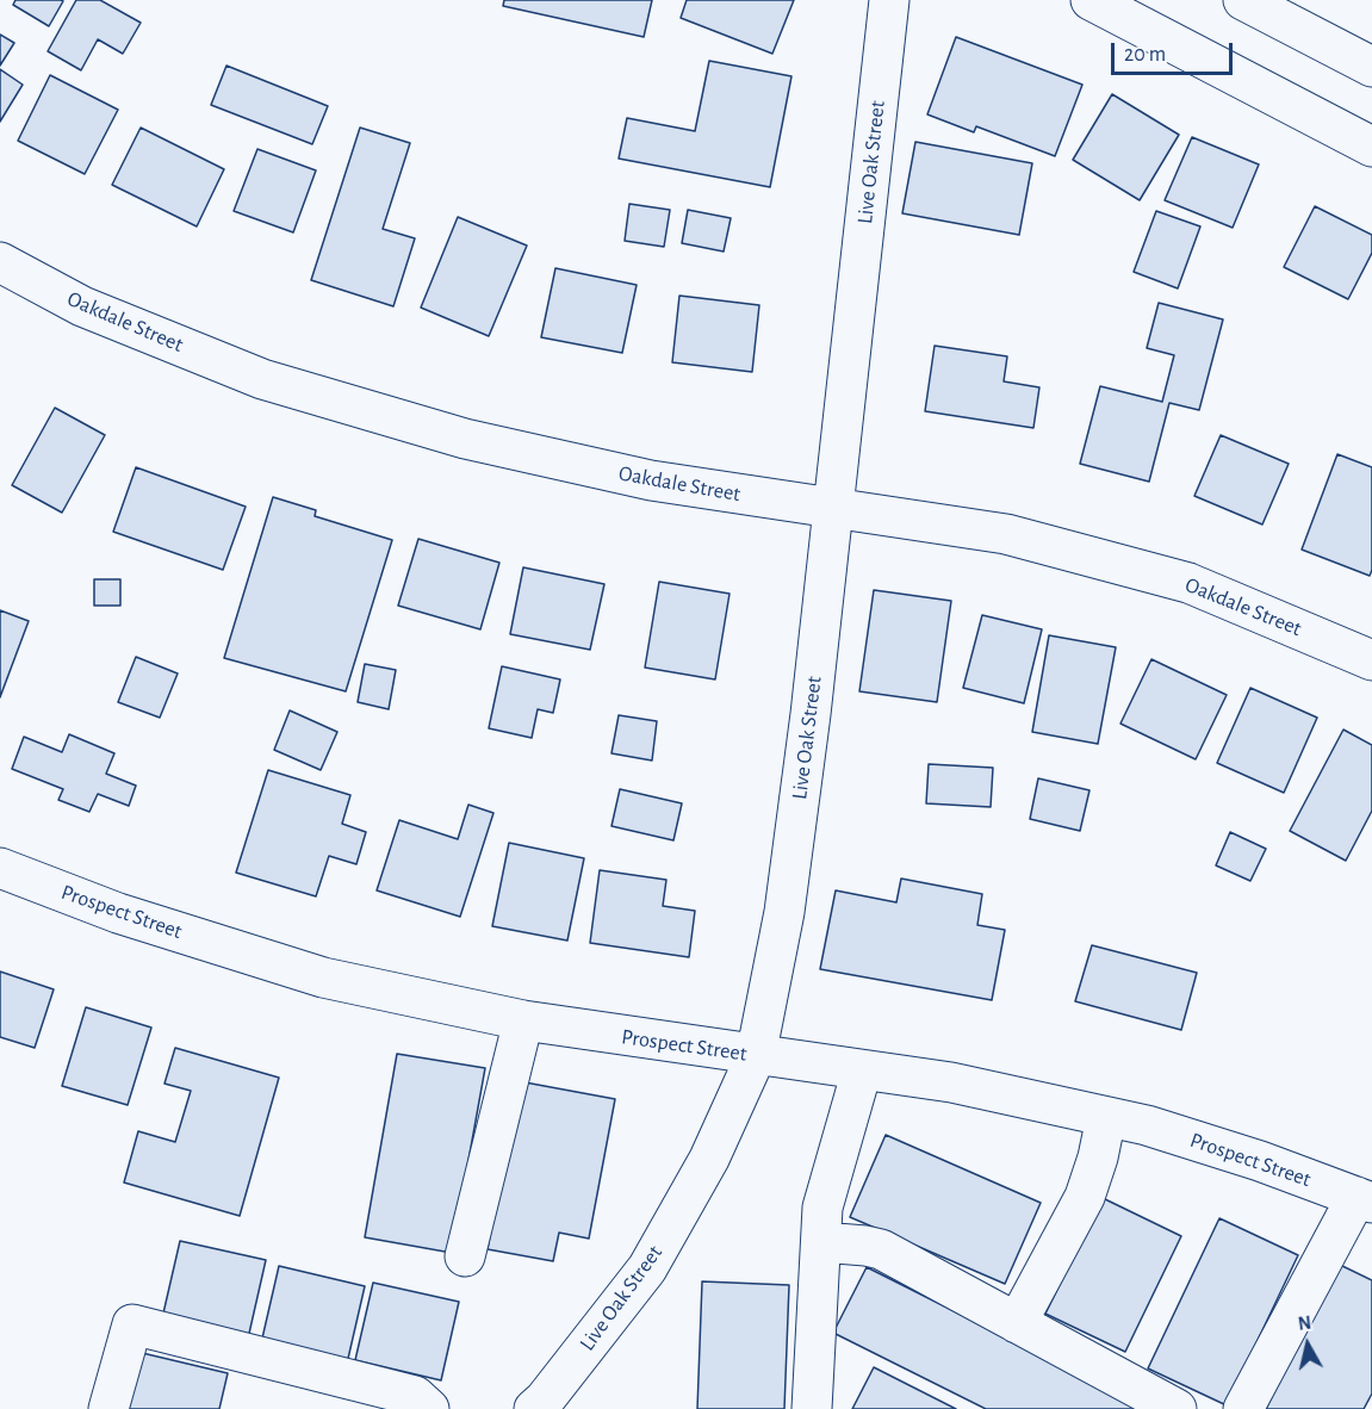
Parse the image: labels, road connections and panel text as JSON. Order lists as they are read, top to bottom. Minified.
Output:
{"streets":{"street":["Live Oak Street","Oakdale Street","Prospect Street"]},"crossings":[["Live Oak Street","Oakdale Street"],["Live Oak Street","Prospect Street"]],"scale_bar":"20 m","north":"top"}
